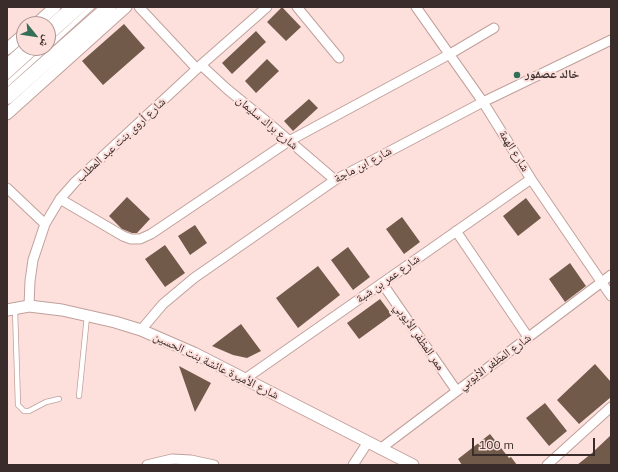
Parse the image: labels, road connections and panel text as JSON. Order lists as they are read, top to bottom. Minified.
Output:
{"streets":{"street":["شارع براك سليمان","شارع أروى بنت عبد المطلب","شارع الهمة","شارع ابن ماجة","شارع عمر بن شبة","ممر المظفر الأيوبي","شارع المظفر الأيوبي","شارع الأميرة عائشة بنت الحسين"]},"crossings":[["شارع براك سليمان","شارع أروى بنت عبد المطلب"],["شارع براك سليمان","شارع ابن ماجة"],["شارع أروى بنت عبد المطلب","شارع الأميرة عائشة بنت الحسين"],["شارع الهمة","شارع ابن ماجة"],["شارع الهمة","شارع عمر بن شبة"],["شارع الهمة","شارع المظفر الأيوبي"],["شارع ابن ماجة","شارع الأميرة عائشة بنت الحسين"],["شارع عمر بن شبة","ممر المظفر الأيوبي"],["شارع عمر بن شبة","شارع الأميرة عائشة بنت الحسين"],["ممر المظفر الأيوبي","شارع المظفر الأيوبي"],["شارع المظفر الأيوبي","شارع الأميرة عائشة بنت الحسين"]],"places":["خالد عصفور"],"scale_bar":"100 m","north":"bottom right"}
